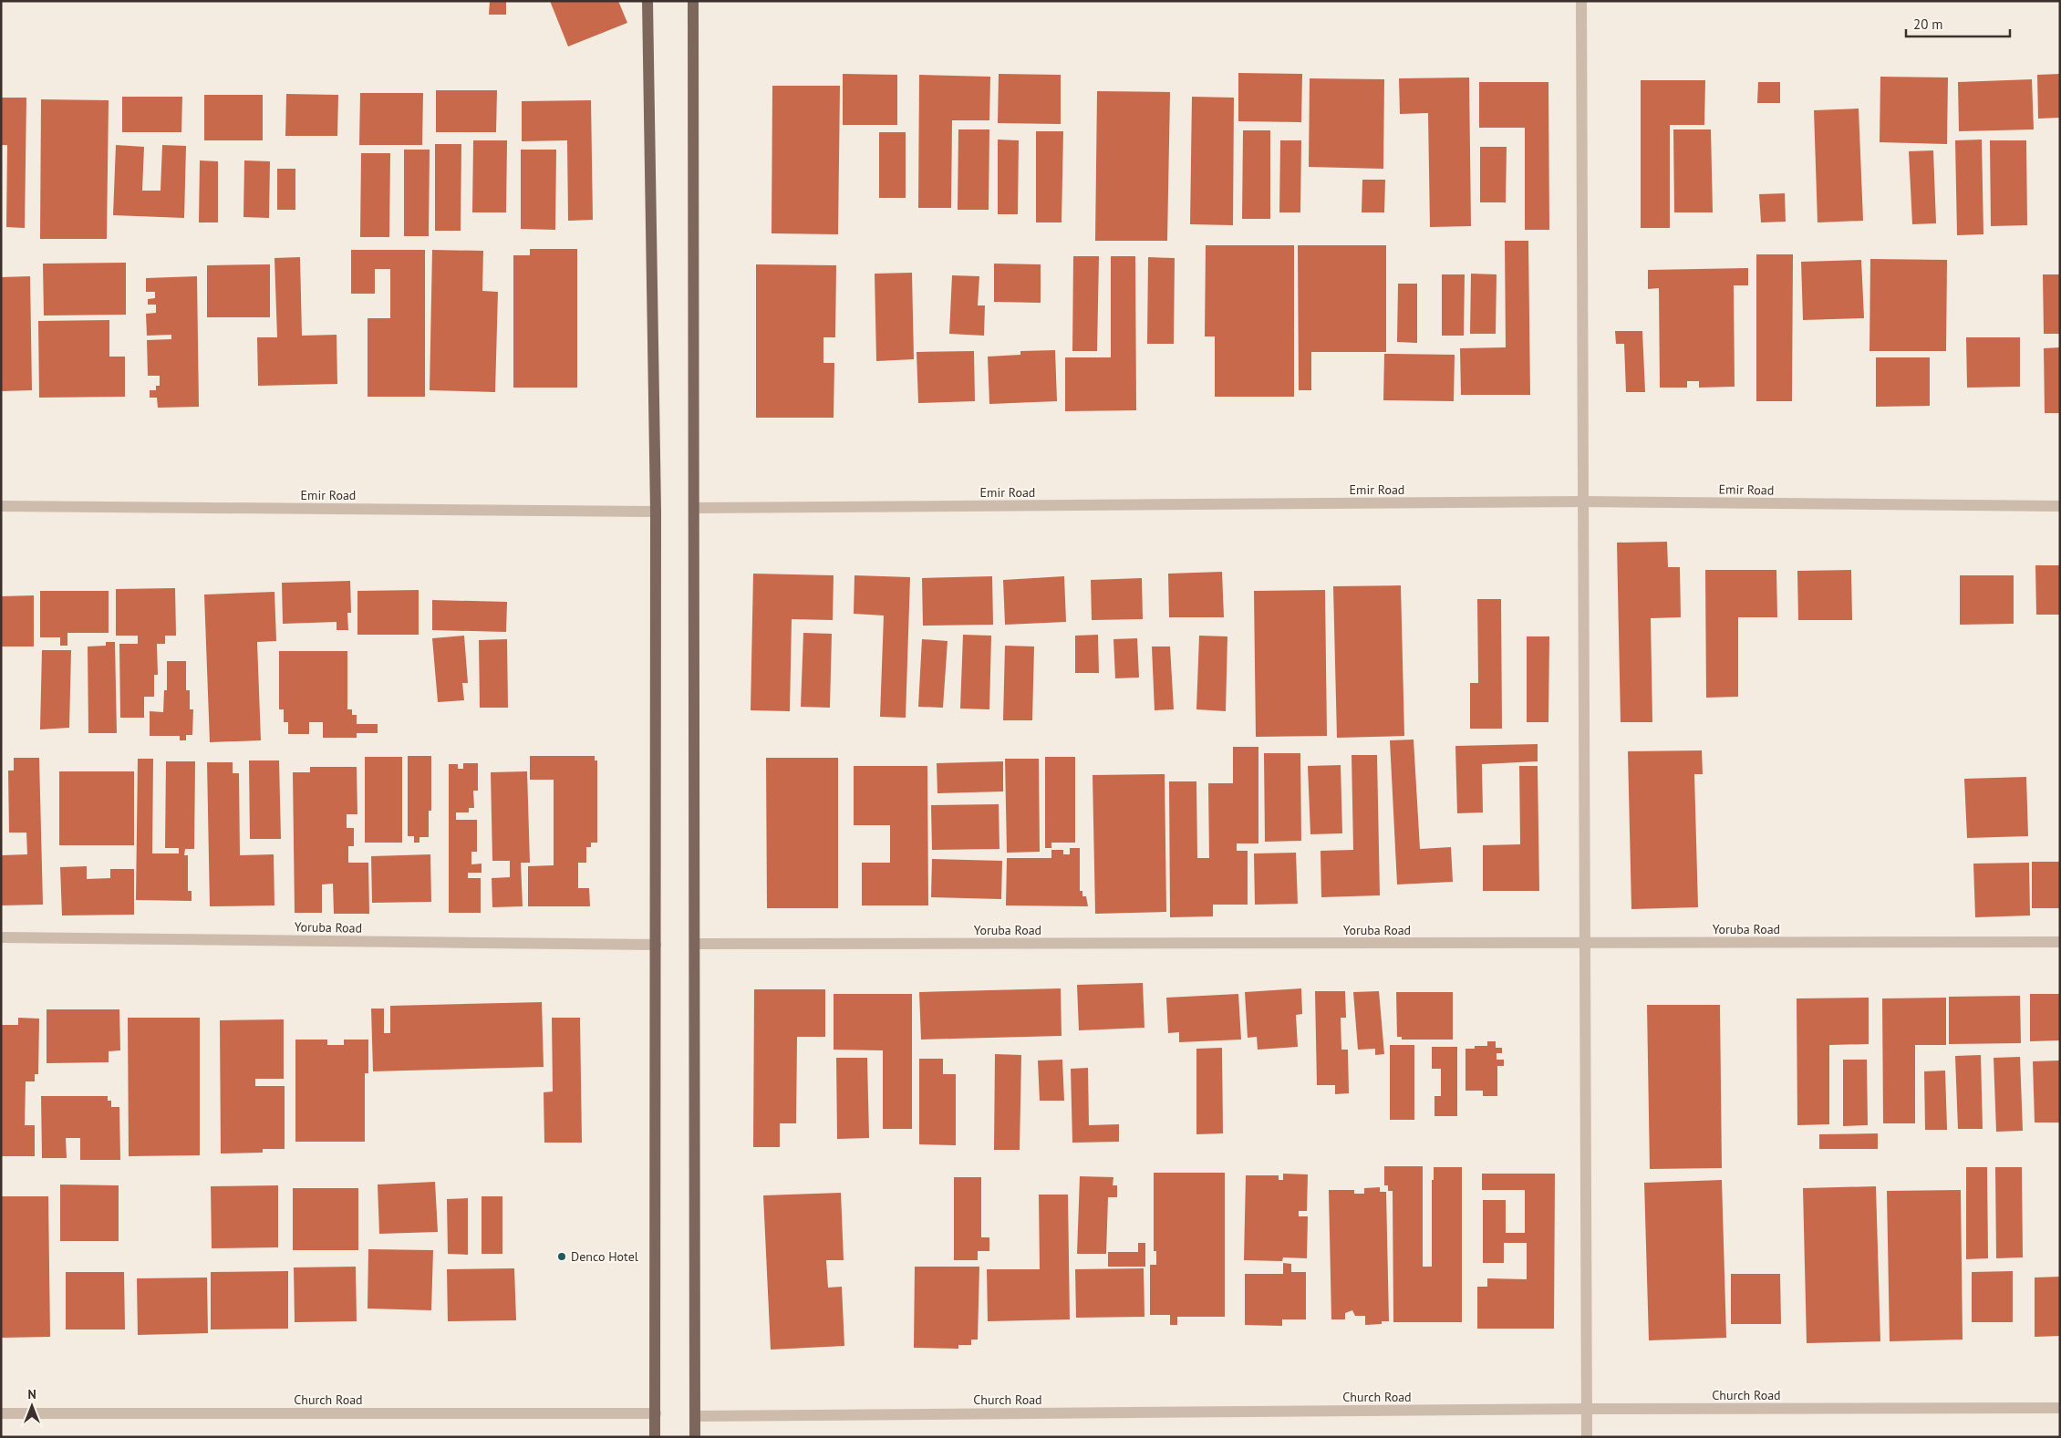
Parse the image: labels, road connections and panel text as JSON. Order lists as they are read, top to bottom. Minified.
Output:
{"streets":{"street":["Emir Road","Yoruba Road","Church Road"]},"places":["Denco Hotel"],"scale_bar":"20 m","north":"top"}
